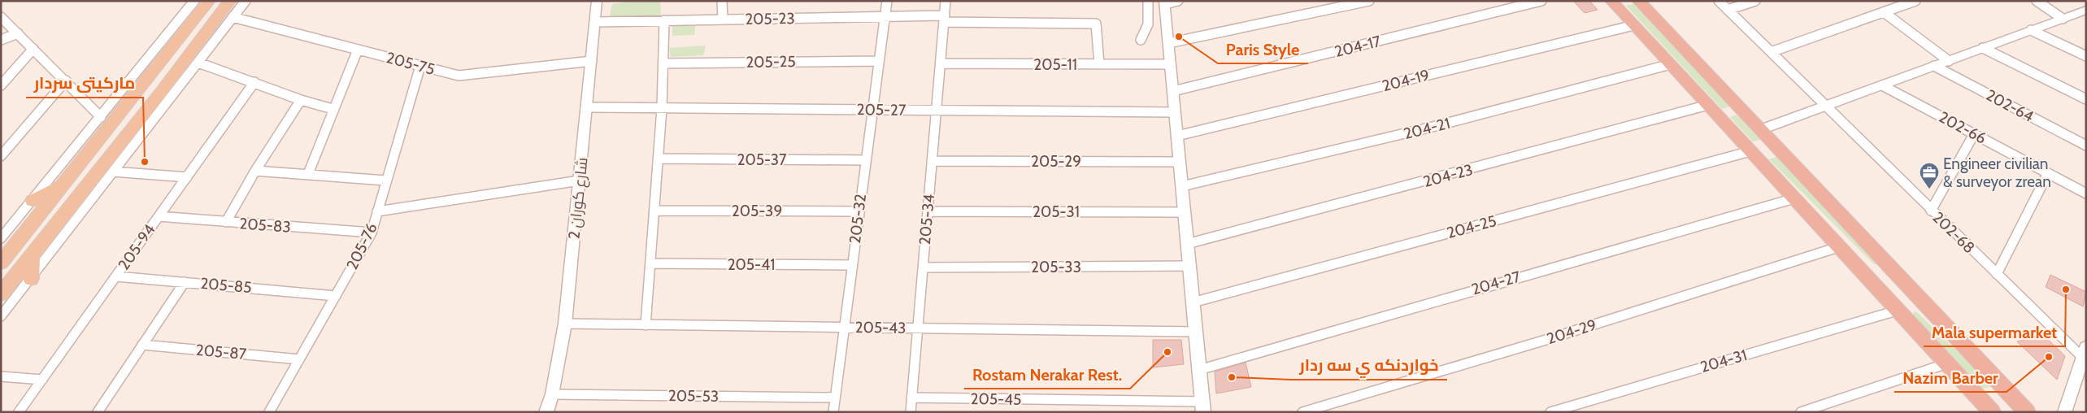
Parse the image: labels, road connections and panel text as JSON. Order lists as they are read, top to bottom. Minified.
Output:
{"streets":{"street":["205-23","204-17","205-25","205-75","205-11","204-19","202-64","205-27","202-66","204-21","205-37","205-29","204-23","شارع كوران 2","205-39","205-31","205-32","205-34","205-83","204-25","202-68","205-76","205-94","205-41","205-33","204-27","205-85","205-43","204-29","205-87","204-31","205-53","205-45"]},"crossings":[["205-23","205-11"],["205-23","شارع كوران 2"],["205-23","205-32"],["205-23","205-34"],["205-25","205-32"],["205-75","شارع كوران 2"],["205-75","205-76"],["205-11","205-34"],["205-27","شارع كوران 2"],["205-27","205-32"],["205-27","205-34"],["205-37","205-32"],["205-29","205-34"],["شارع كوران 2","205-43"],["شارع كوران 2","205-53"],["205-39","205-32"],["205-31","205-34"],["205-32","205-41"],["205-32","205-43"],["205-32","205-53"],["205-34","205-33"],["205-34","205-43"],["205-34","205-45"],["205-83","205-76"],["205-83","205-94"],["205-76","205-85"],["205-76","205-87"],["205-94","205-85"]],"places":{"other":["Paris Style","ماركيتى سردار","Mala supermarket","Rostam Nerakar Rest.","Nazim Barber","خواردنكه ي سه ردار"],"office":["Engineer civilian & surveyor zrean"]}}
